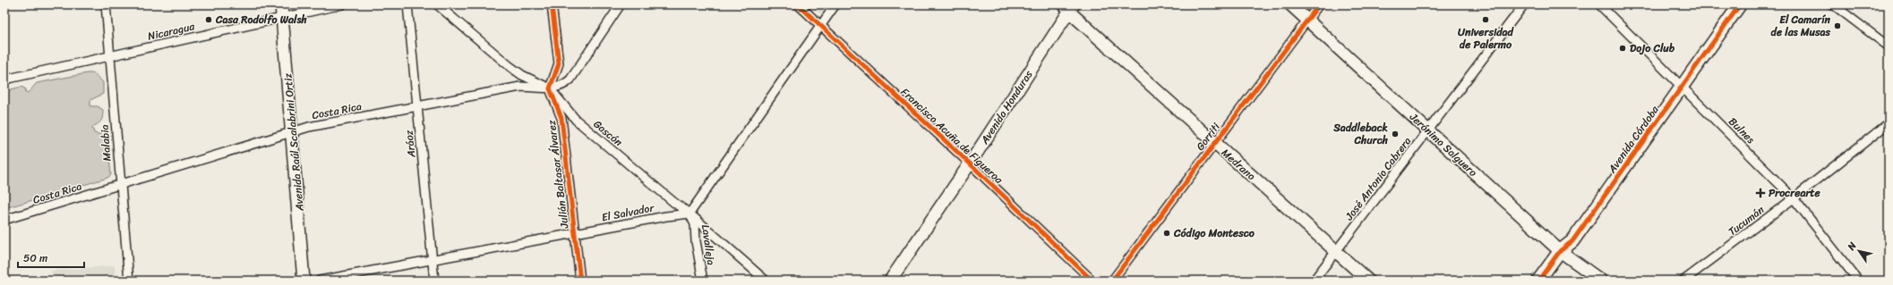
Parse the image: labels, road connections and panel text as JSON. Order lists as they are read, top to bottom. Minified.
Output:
{"streets":{"main road":["Avenida Córdoba"],"street":["Nicaragua","Avenida Honduras","Costa Rica","Bulnes","Gascón","Francisco Acuña de Figueroa","Gorriti","Avenida Raúl Scalabrini Ortiz","Malabia","Aráoz","Jerónimo Salguero","Medrano","Julián Baltasar Álvarez","José Antonio Cabrera","El Salvador","Tucumán","Lavalleja"]},"crossings":[["Nicaragua","Avenida Raúl Scalabrini Ortiz"],["Nicaragua","Malabia"],["Avenida Honduras","Francisco Acuña de Figueroa"],["Avenida Honduras","Medrano"],["Costa Rica","Gascón"],["Costa Rica","Avenida Raúl Scalabrini Ortiz"],["Costa Rica","Malabia"],["Costa Rica","Aráoz"],["Costa Rica","Julián Baltasar Álvarez"],["Bulnes","Avenida Córdoba"],["Bulnes","Tucumán"],["Gascón","Julián Baltasar Álvarez"],["Gascón","El Salvador"],["Gascón","Lavalleja"],["Gorriti","Jerónimo Salguero"],["Gorriti","Medrano"],["Avenida Córdoba","Jerónimo Salguero"],["Aráoz","El Salvador"],["Jerónimo Salguero","José Antonio Cabrera"],["Medrano","José Antonio Cabrera"],["Julián Baltasar Álvarez","El Salvador"],["El Salvador","Lavalleja"]],"places":{"other":["Casa Rodolfo Walsh","Universidad de Palermo","El Camarín de las Musas","Dojo Club","Saddleback Church","Código Montesco"],"health":["Procrearte"]},"scale_bar":"50 m","north":"top left"}
